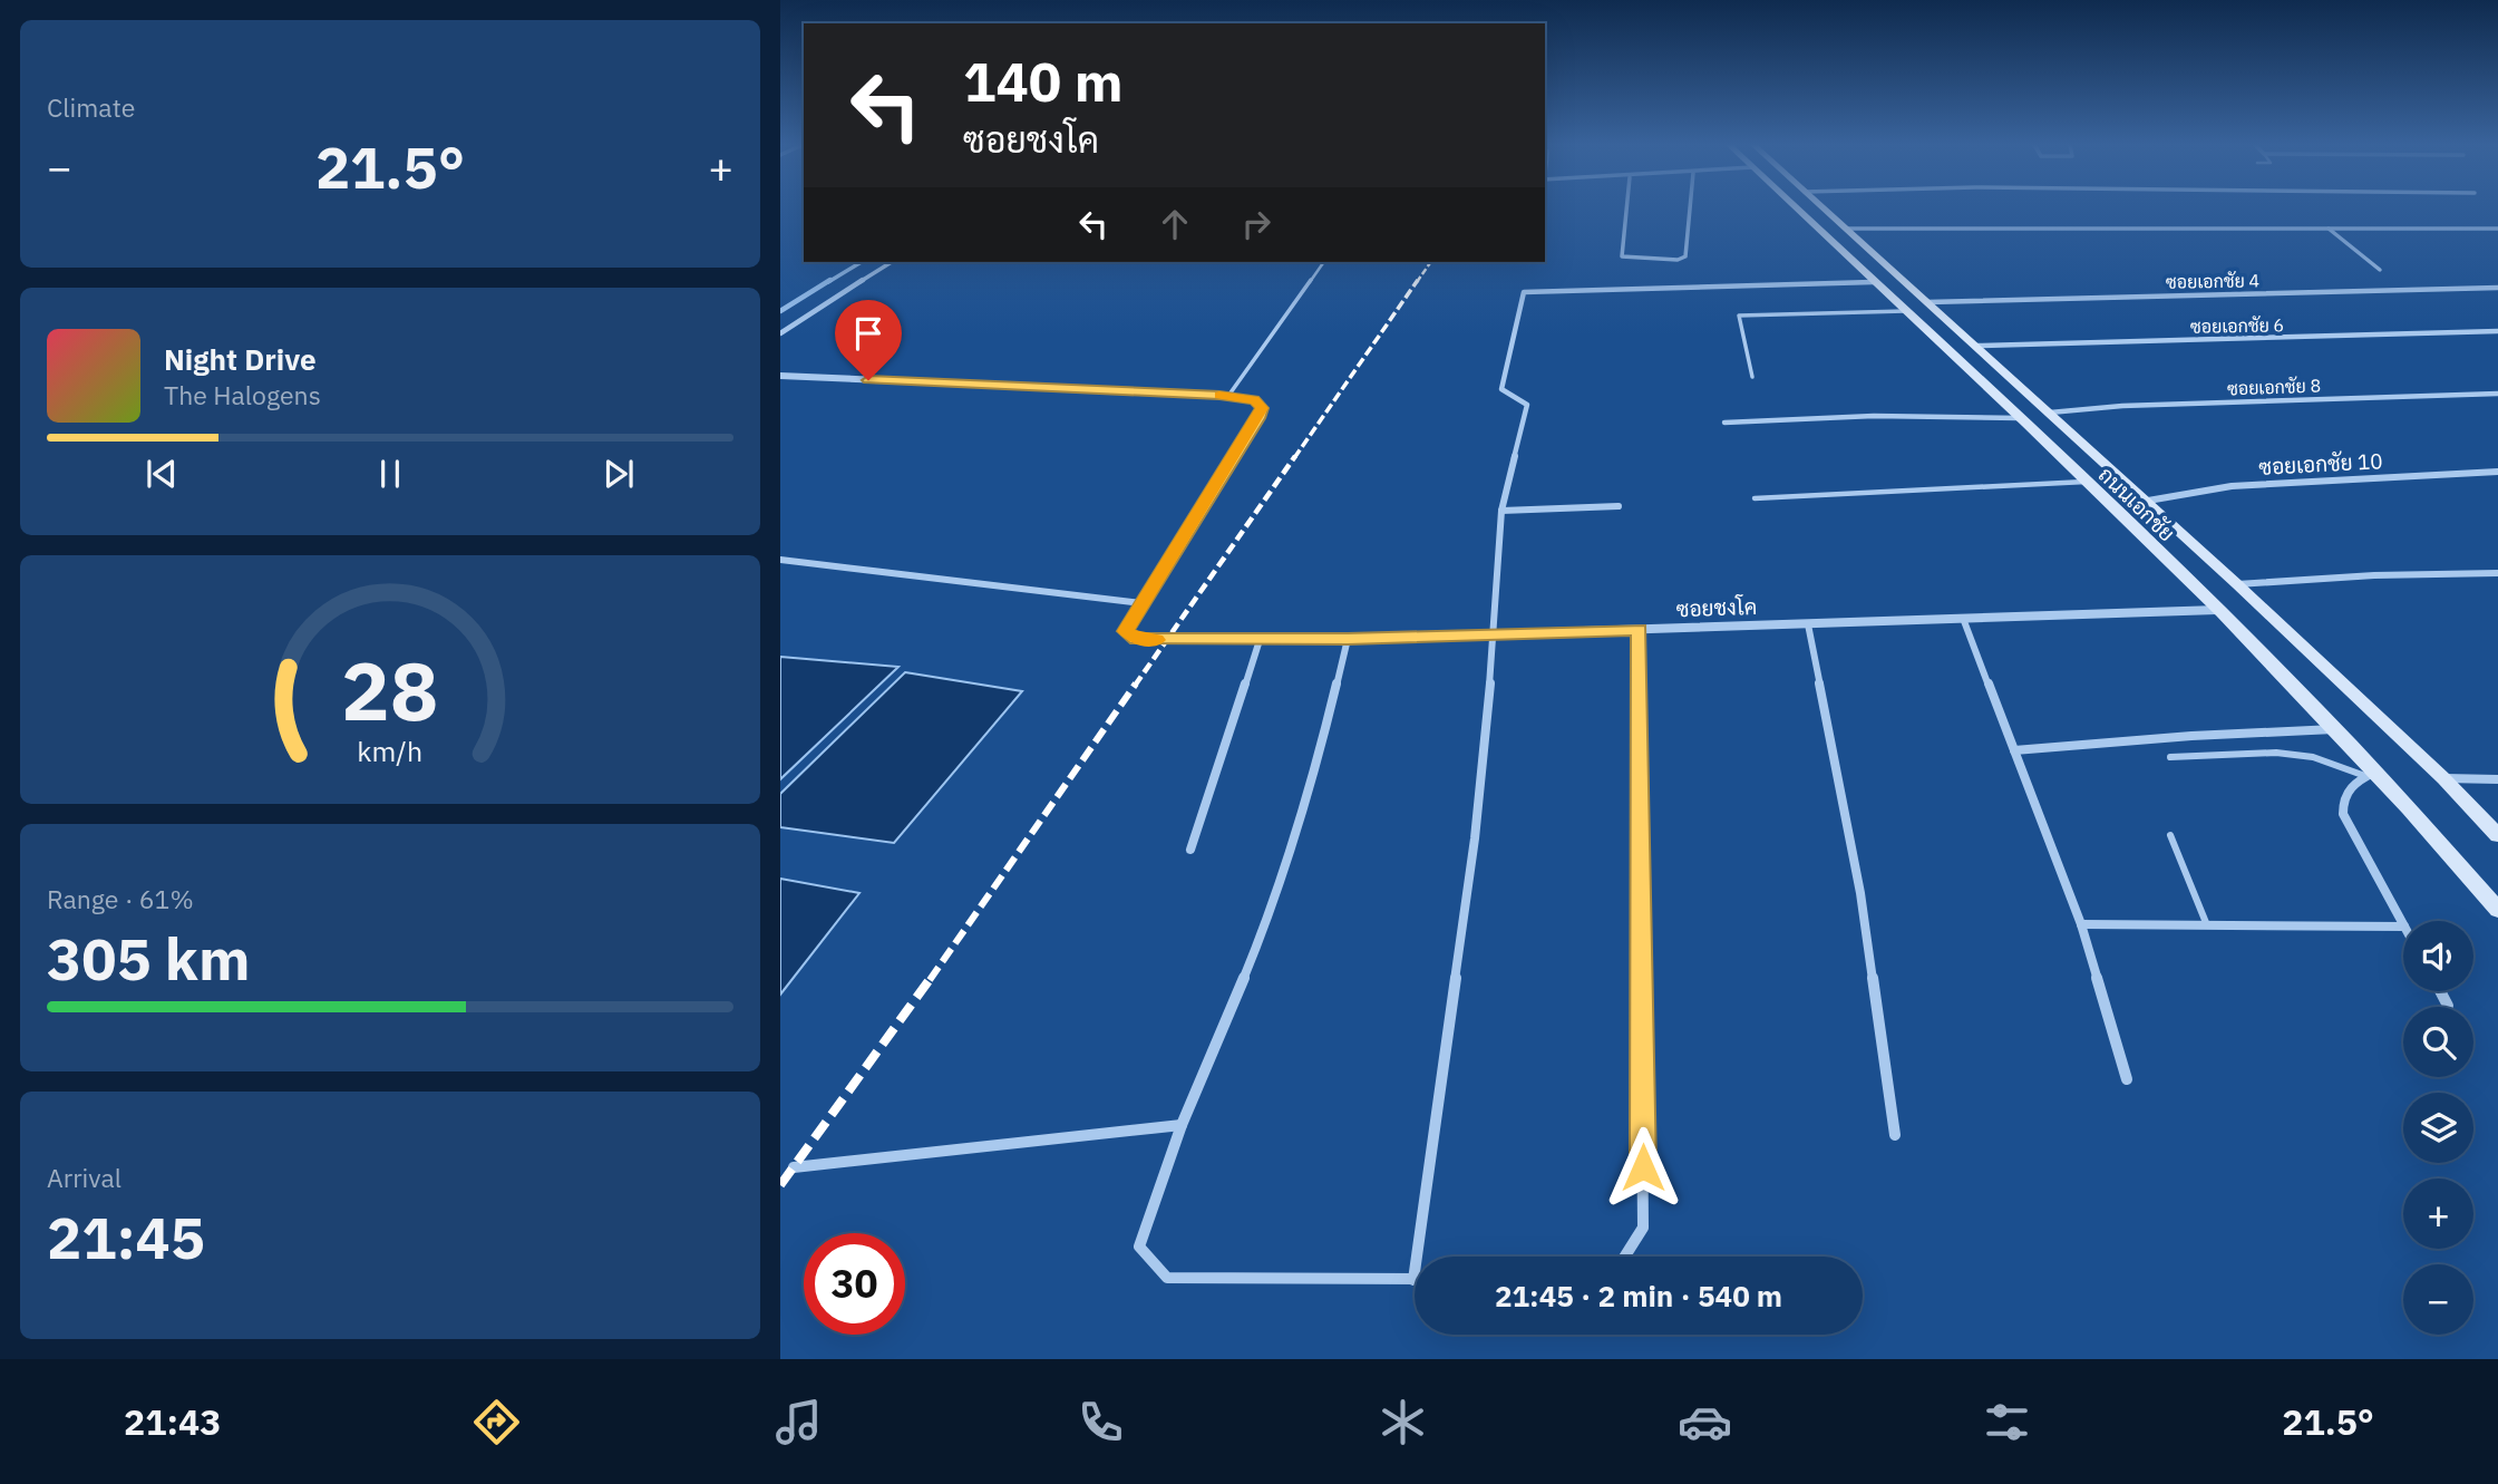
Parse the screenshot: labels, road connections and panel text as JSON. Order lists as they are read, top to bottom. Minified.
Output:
{"streets":{"main road":["ถนนเอกชัย"],"street":["ซอยเอกชัย 4","ซอยเอกชัย 6","ซอยเอกชัย 8","ซอยเอกชัย 10","ซอยชงโค"]},"crossings":[["ซอยเอกชัย 4","ถนนเอกชัย"],["ซอยเอกชัย 6","ถนนเอกชัย"],["ซอยเอกชัย 8","ถนนเอกชัย"],["ซอยเอกชัย 10","ถนนเอกชัย"],["ถนนเอกชัย","ซอยชงโค"]],"page":{"tile":["Climate",["Range · 61%","305 km"],["Arrival","21:45"]],"turn":["140 m","ซอยชงโค"],"heat":["−","21.5°","+"],"song":["Night Drive","The Halogens"],"map_buttons":["+","−"],"limit":"30","trip":"21:45 · 2 min · 540 m","tabs":["21:43","21.5°"],"gauge":["28","km/h"]}}
